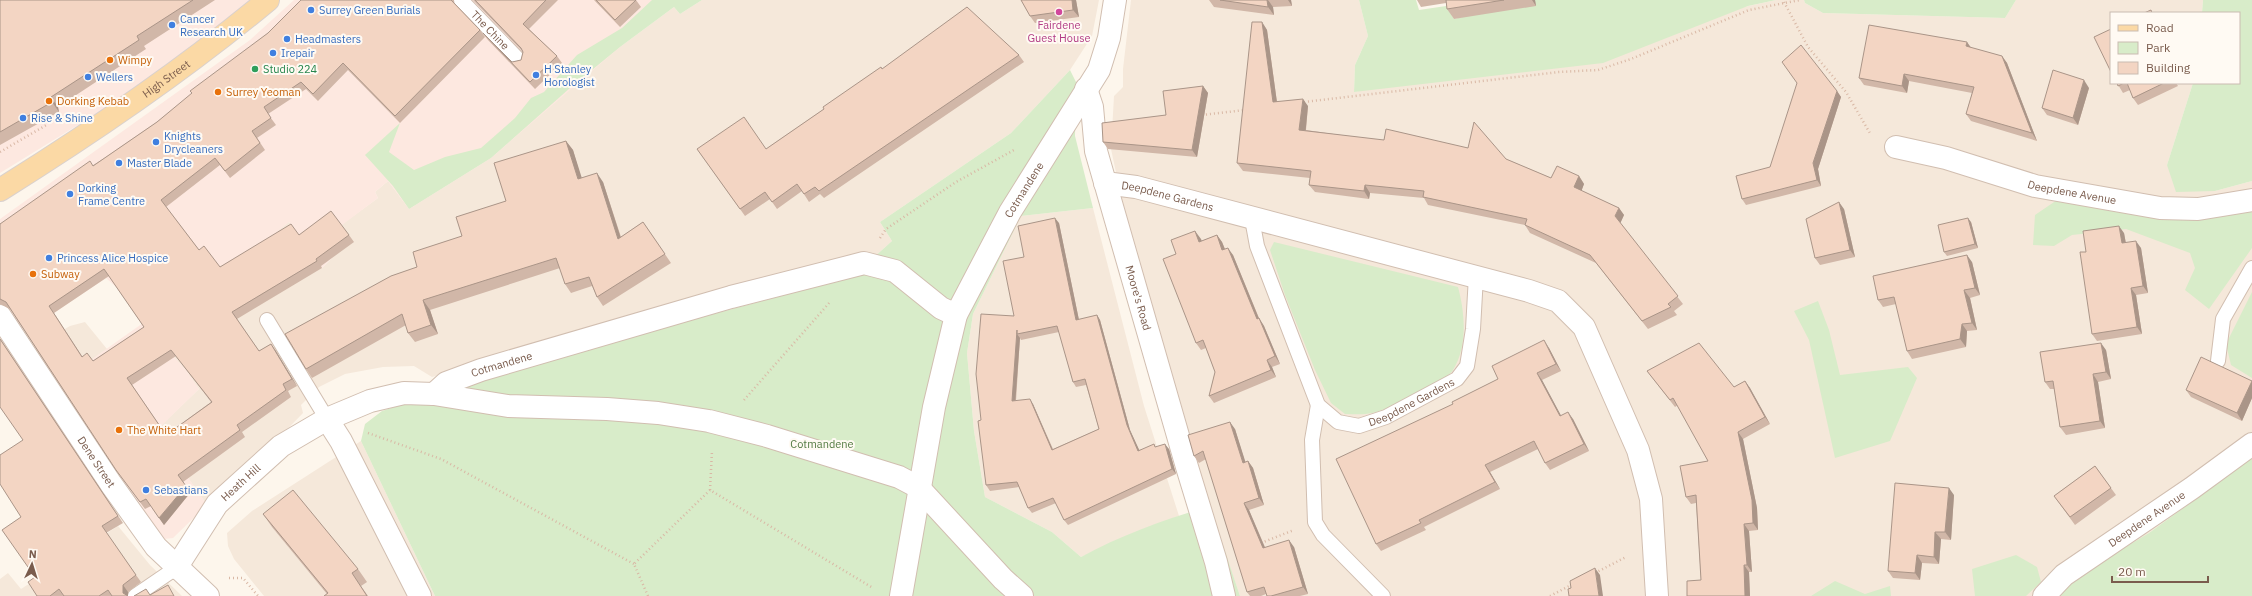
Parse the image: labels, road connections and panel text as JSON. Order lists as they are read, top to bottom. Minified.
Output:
{"streets":{"main road":["High Street"],"street":["Cotmandene","Deepdene Avenue","Deepdene Gardens","Moore's Road","Dene Street","Heath Hill"],"lane":["The Chine"]},"crossings":[["Cotmandene","Moore's Road"],["Deepdene Gardens","Moore's Road"],["Dene Street","Heath Hill"]],"parks":["Cotmandene"],"places":["Surrey Green Burials","Fairdene Guest House","Cancer Research UK","Headmasters","Irepair","Wimpy","Studio 224","H Stanley Horologist","Wellers","Surrey Yeoman","Dorking Kebab","Rise & Shine","Knights Drycleaners","Master Blade","Dorking Frame Centre","Princess Alice Hospice","Subway","The White Hart","Sebastians"],"legend":["Road","Park","Building"],"scale_bar":"20 m","north":"top"}
